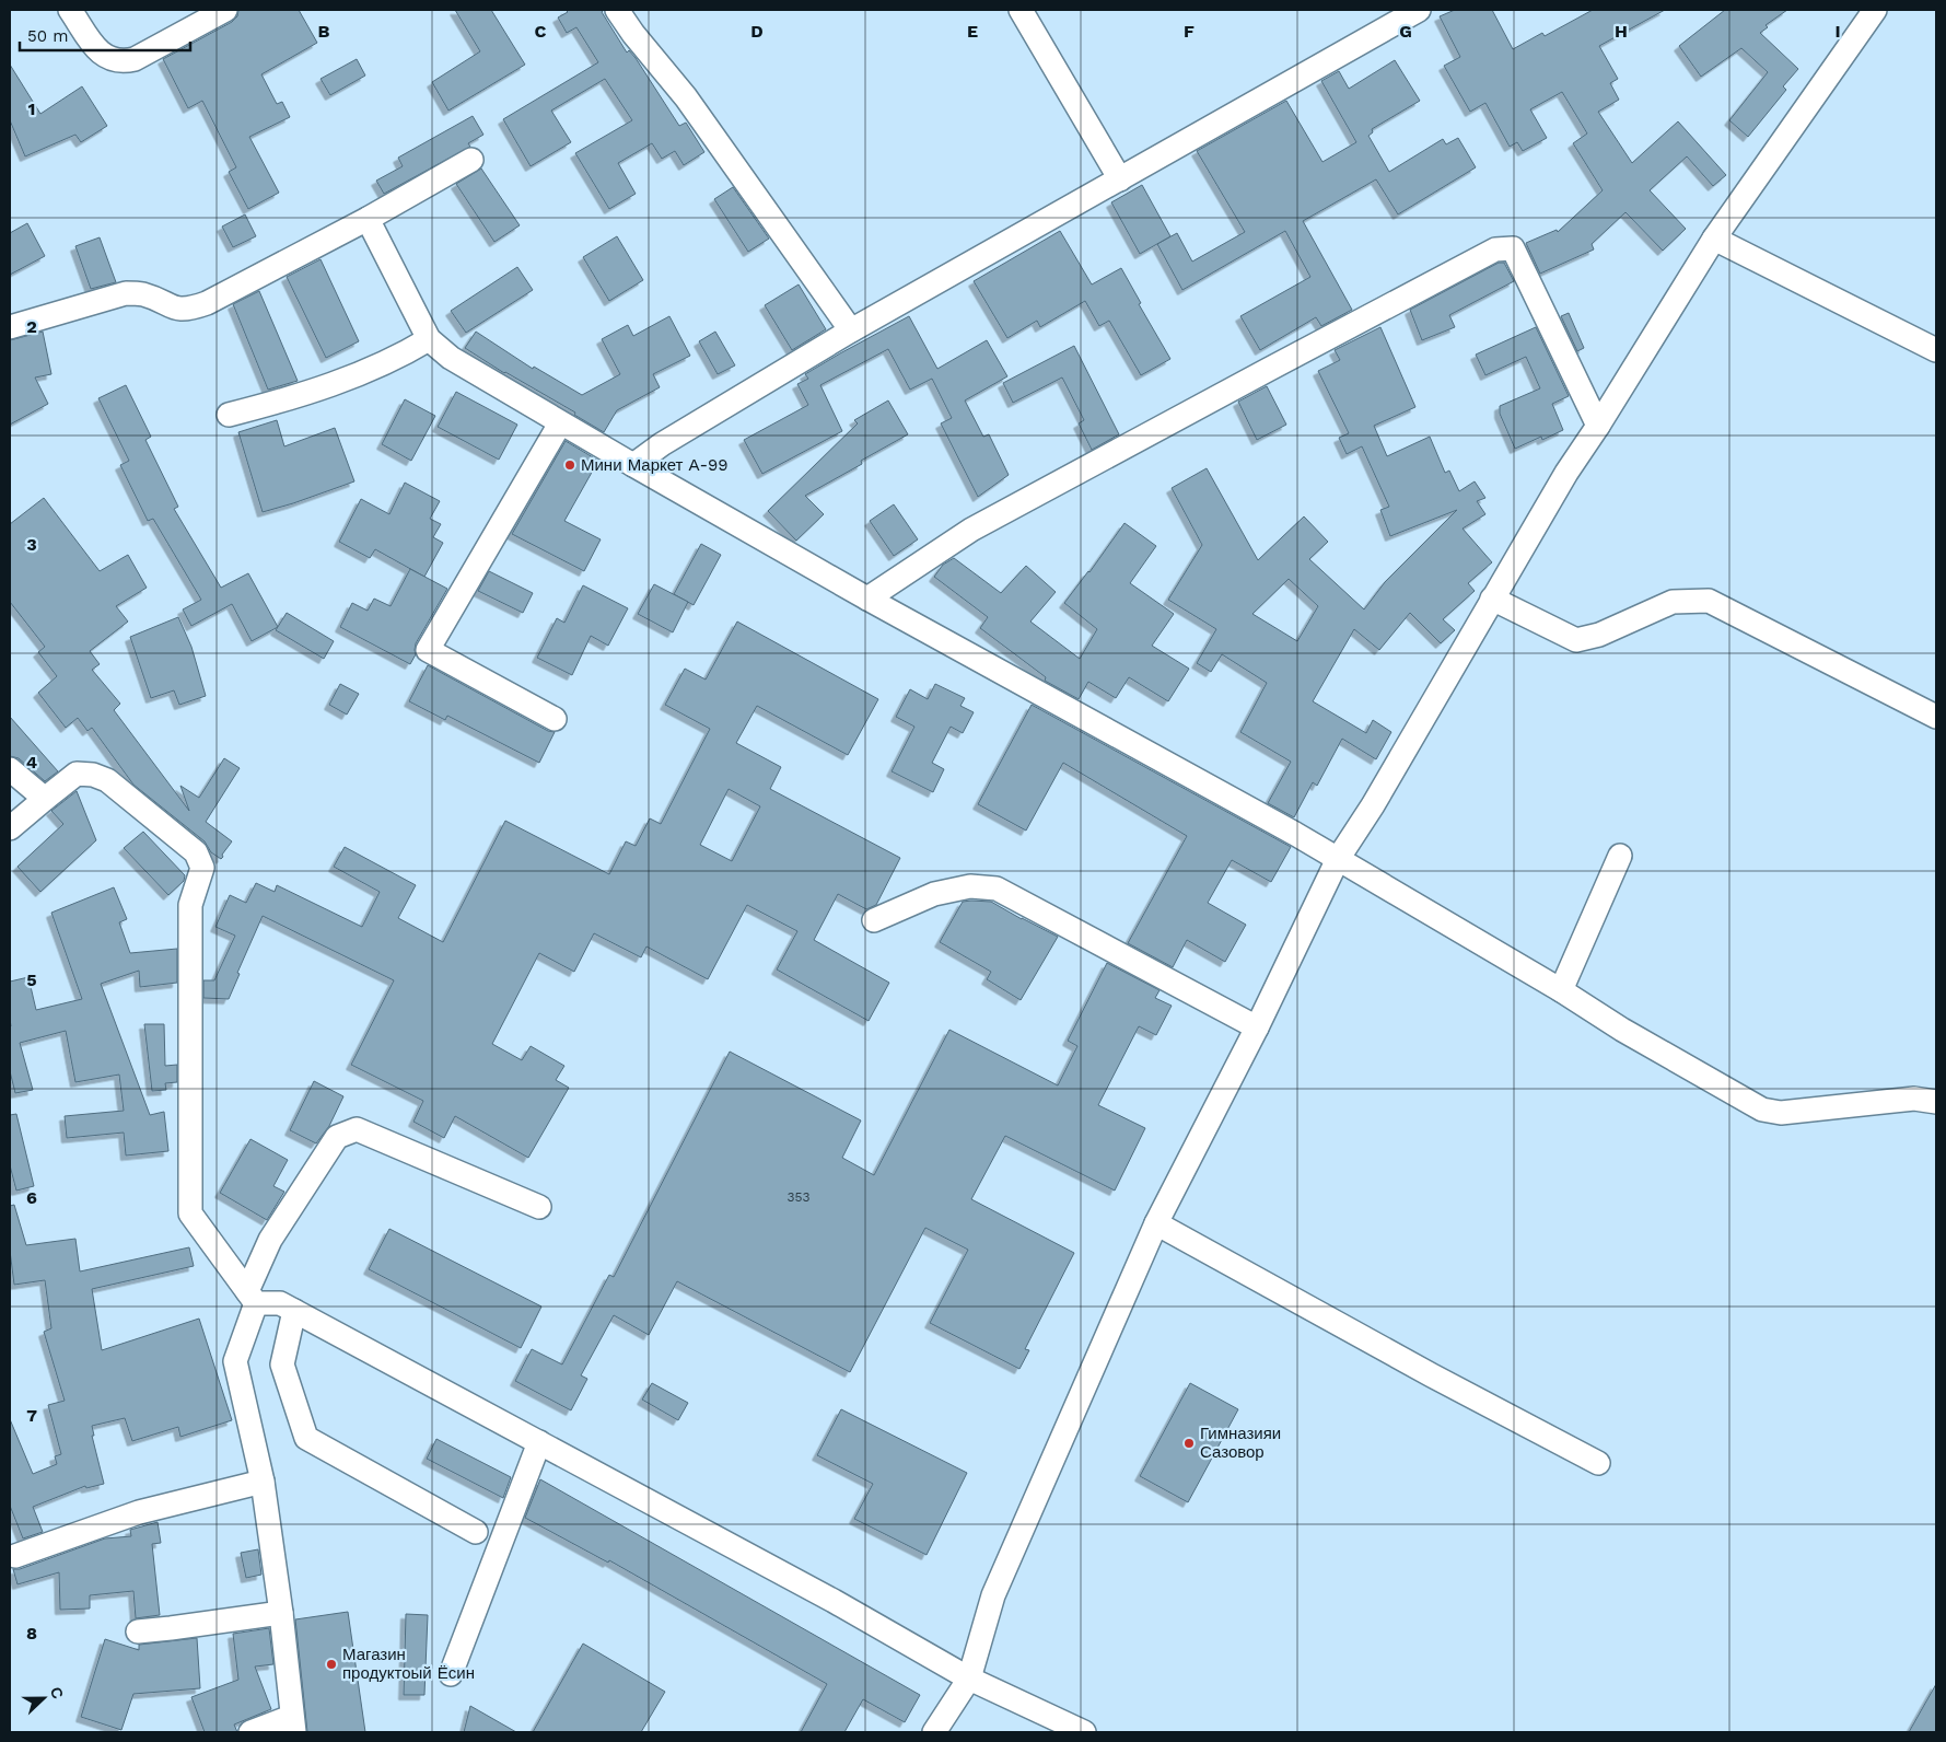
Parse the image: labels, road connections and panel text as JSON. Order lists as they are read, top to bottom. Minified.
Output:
{"places":["Мини Маркет А-99","Гимназияи Сазовор","Магазин продуктоый Ёсин"],"house_numbers":["353"],"scale_bar":"50 m","north":"right","grid":{"columns":["B","C","D","E","F","G","H","I"],"rows":["1","2","3","4","5","6","7","8"]}}
